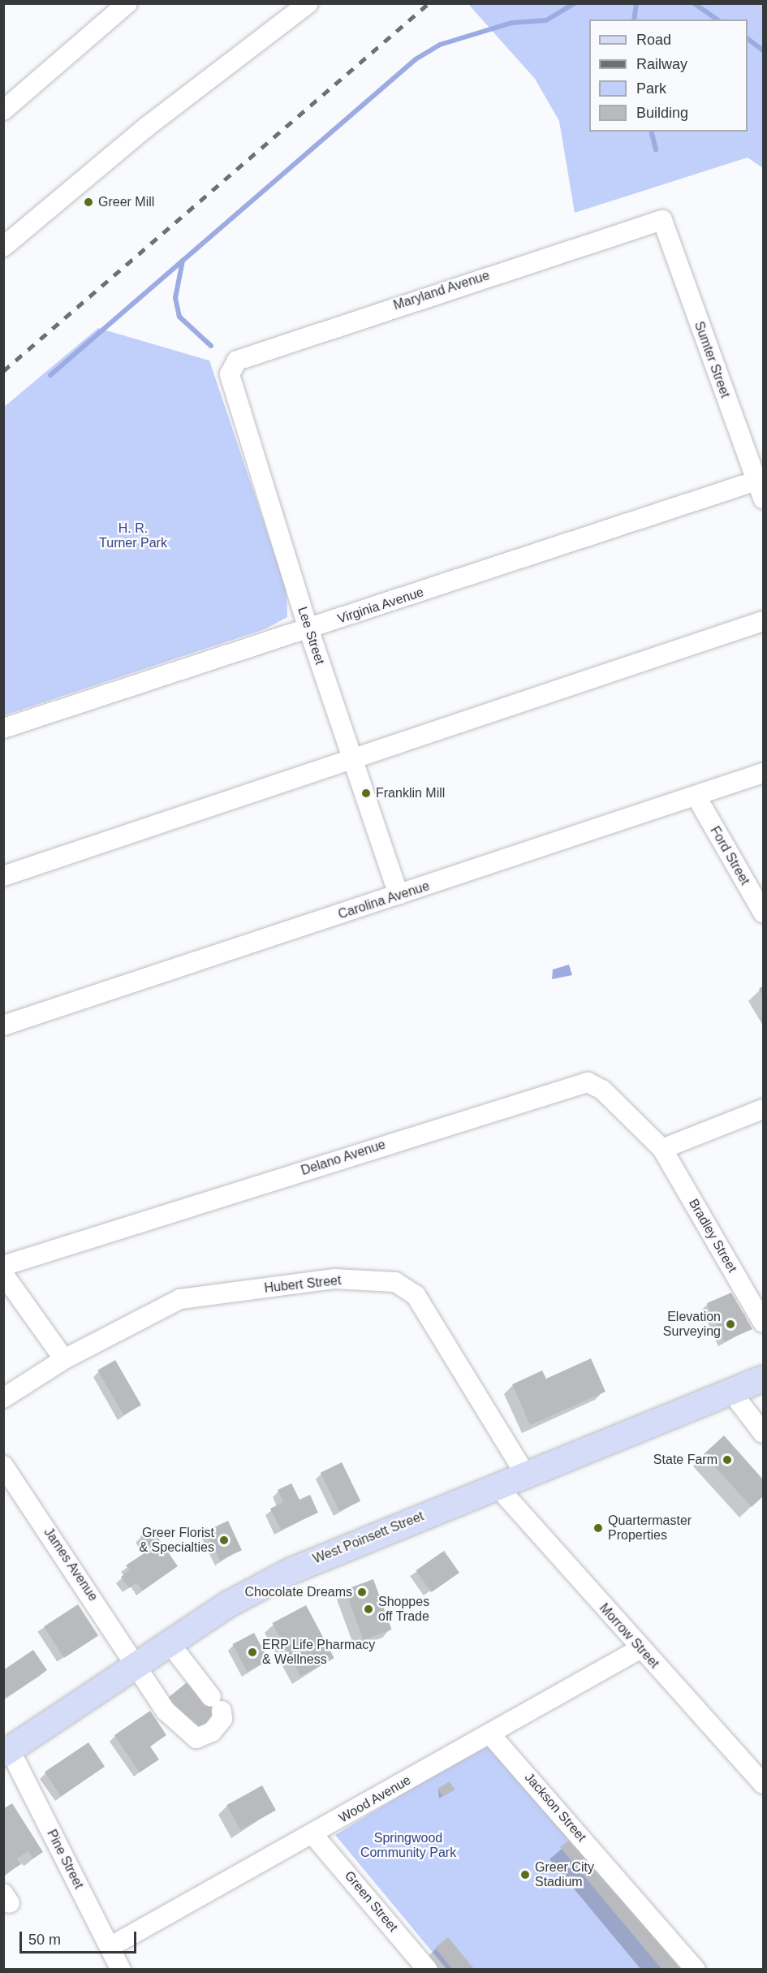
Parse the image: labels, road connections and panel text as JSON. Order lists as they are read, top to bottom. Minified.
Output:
{"streets":{"main road":["West Poinsett Street"],"street":["Maryland Avenue","Sumter Street","Virginia Avenue","Lee Street","Ford Street","Carolina Avenue","Delano Avenue","Bradley Street","Hubert Street","James Avenue","Morrow Street","Wood Avenue","Jackson Street","Pine Street","Green Street"]},"crossings":[["Maryland Avenue","Sumter Street"],["Maryland Avenue","Lee Street"],["Sumter Street","Virginia Avenue"],["Virginia Avenue","Lee Street"],["Lee Street","Carolina Avenue"],["Ford Street","Carolina Avenue"],["Delano Avenue","Bradley Street"],["Hubert Street","West Poinsett Street"],["West Poinsett Street","James Avenue"],["West Poinsett Street","Morrow Street"],["West Poinsett Street","Pine Street"],["Morrow Street","Wood Avenue"],["Wood Avenue","Jackson Street"],["Wood Avenue","Pine Street"],["Wood Avenue","Green Street"]],"parks":["H. R. Turner Park","Springwood Community Park"],"places":["Greer Mill","Franklin Mill","Elevation Surveying","State Farm","Quartermaster Properties","Greer Florist & Specialties","Chocolate Dreams","Shoppes off Trade","ERP Life Pharmacy & Wellness","Greer City Stadium"],"legend":["Road","Railway","Park","Building"],"scale_bar":"50 m"}
